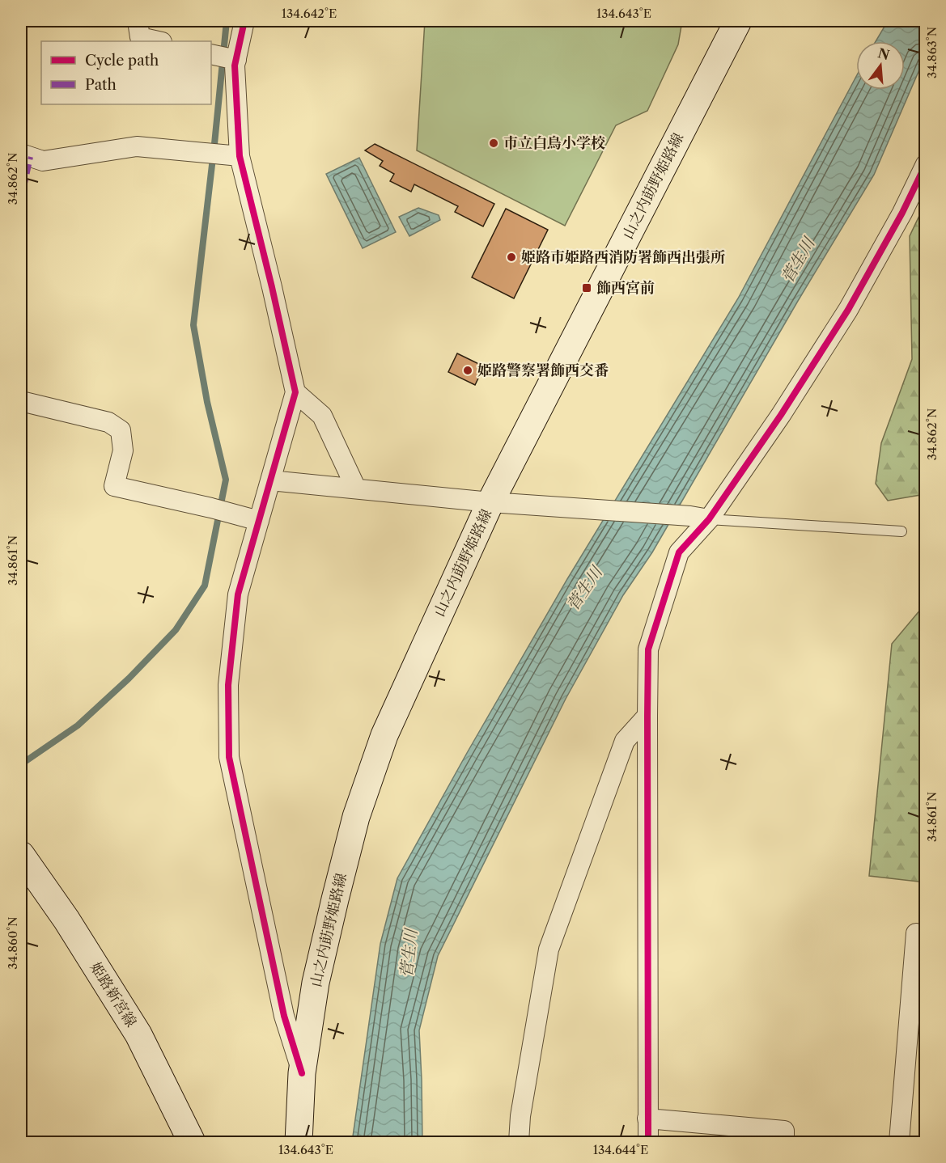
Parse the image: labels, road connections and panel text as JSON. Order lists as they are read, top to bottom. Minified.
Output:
{"streets":{"main road":["山之内莇野姫路線","姫路新宮線"]},"water":["菅生川"],"places":{"other":["市立白鳥小学校","姫路市姫路西消防署飾西出張所","姫路警察署飾西交番"],"transit":["飾西宮前"]},"legend":["Cycle path","Path"],"north":"top","coordinates":["134.642°E","134.643°E","34.863°N","34.862°N","34.861°N","34.860°N","134.644°E"]}
